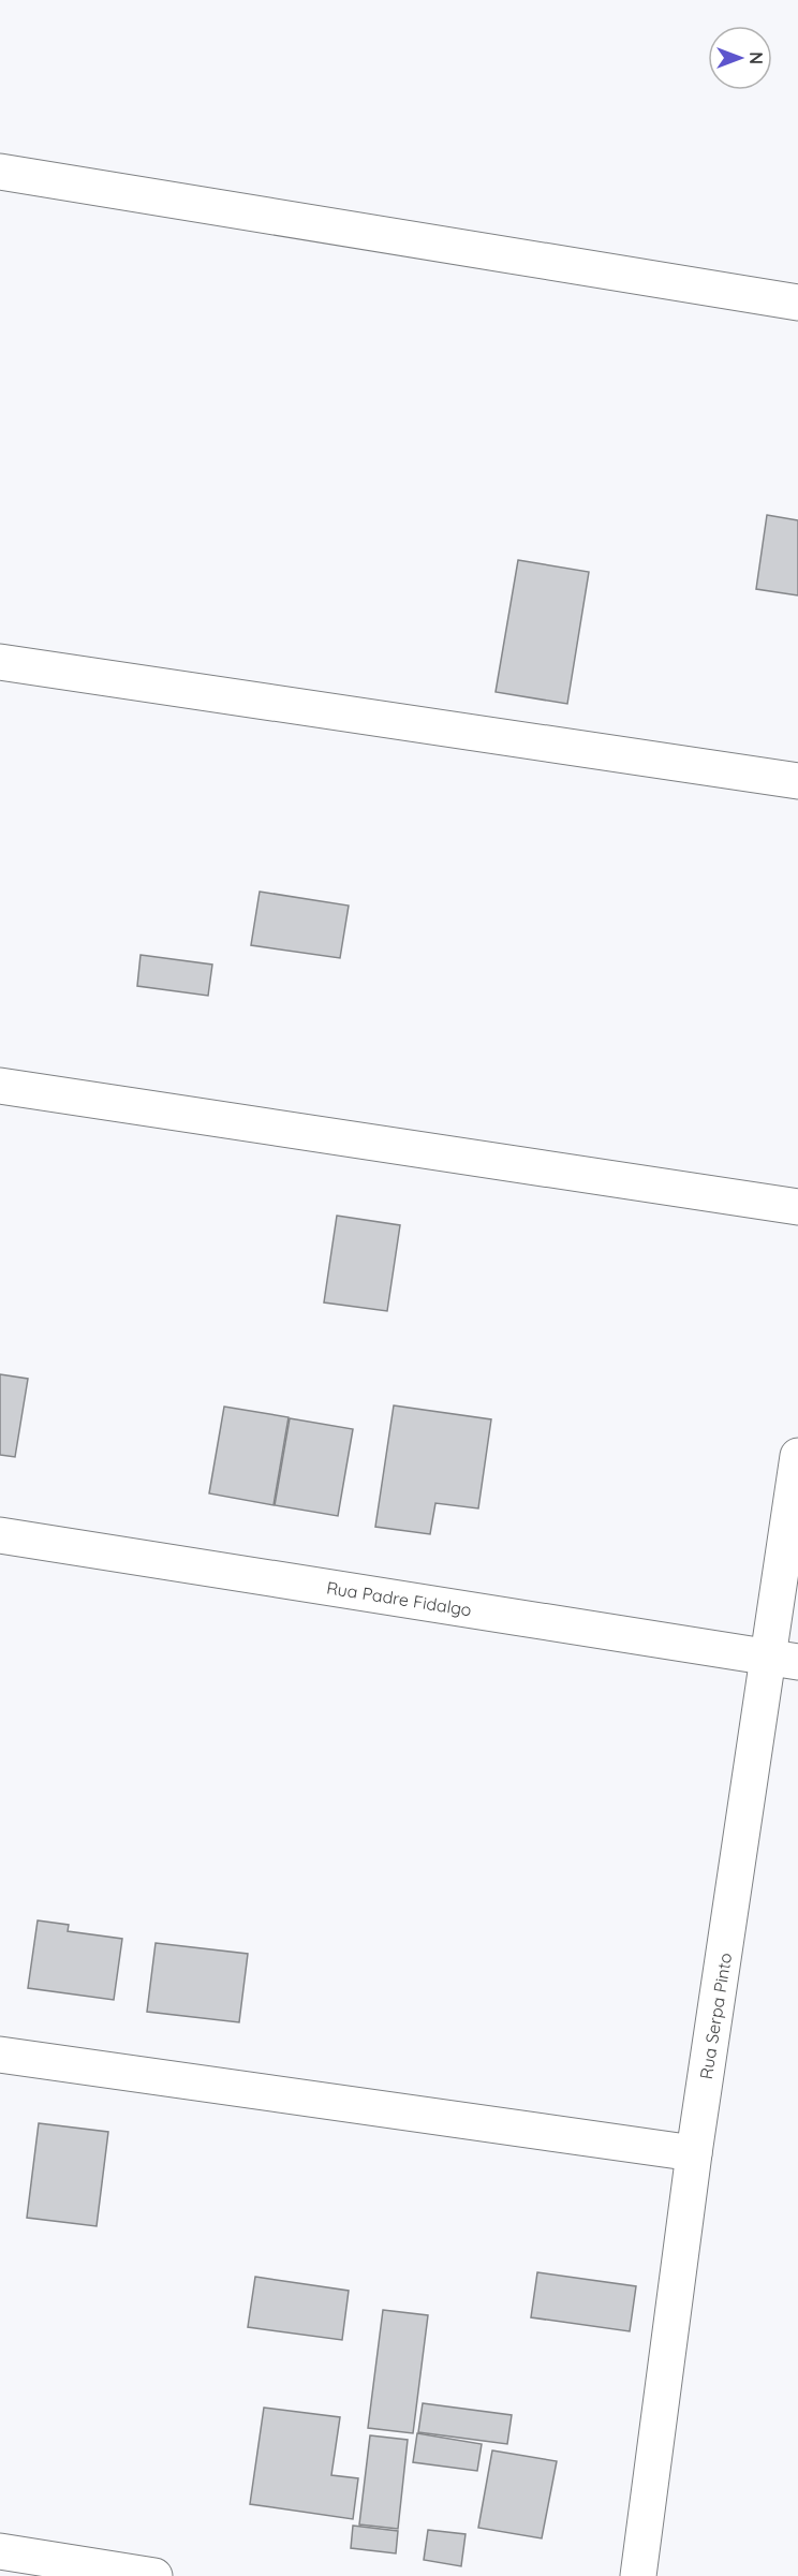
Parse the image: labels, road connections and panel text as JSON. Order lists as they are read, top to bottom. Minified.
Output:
{"streets":{"street":["Rua Padre Fidalgo","Rua Serpa Pinto"]},"crossings":[["Rua Padre Fidalgo","Rua Serpa Pinto"]],"north":"right"}
